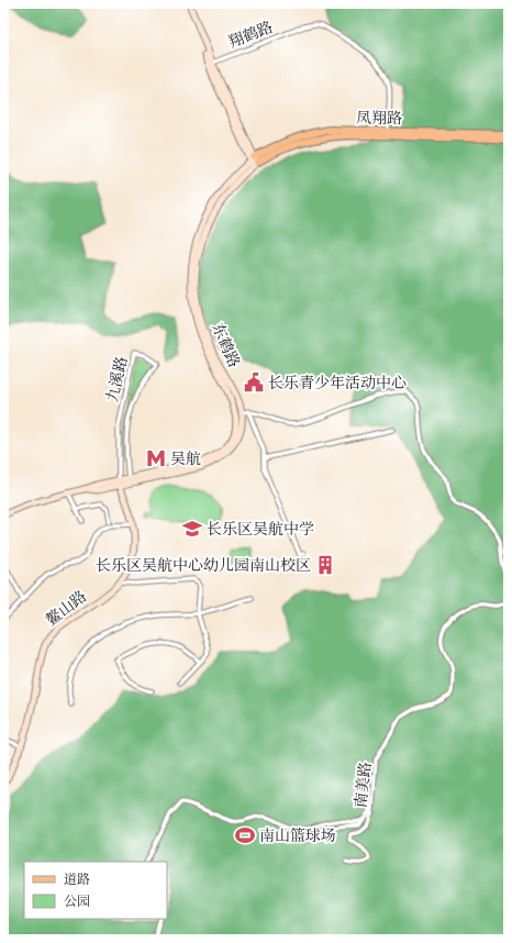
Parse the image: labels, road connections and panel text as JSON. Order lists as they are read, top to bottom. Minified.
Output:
{"streets":{"main road":["凤翔路","东鹤路","鳌山路"],"street":["翔鹤路","九溪路","南美路"]},"crossings":[["翔鹤路","凤翔路"],["凤翔路","东鹤路"],["东鹤路","九溪路"],["东鹤路","鳌山路"],["九溪路","鳌山路"]],"places":{"public building":["长乐青少年活动中心"],"metro station":["吴航"],"school or university":["长乐区吴航中学"],"building":["长乐区吴航中心幼儿园南山校区"],"sports":["南山篮球场"]},"legend":["道路","公园"]}
